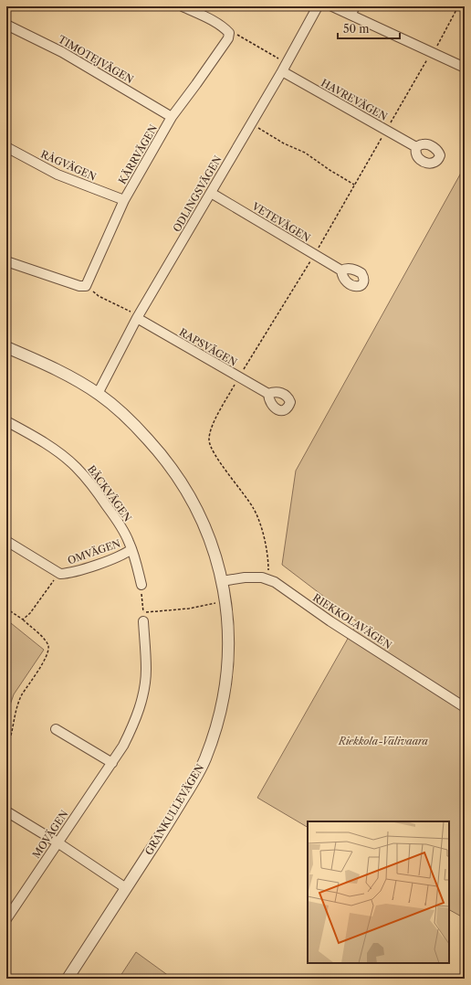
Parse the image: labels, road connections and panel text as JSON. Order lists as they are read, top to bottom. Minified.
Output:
{"streets":{"street":["TIMOTEJVÄGEN","HAVREVÄGEN","KÄRRVÄGEN","RÅGVÄGEN","ODLINGSVÄGEN","VETEVÄGEN","RAPSVÄGEN","BÄCKVÄGEN","OMVÄGEN","RIEKKOLAVÄGEN","GRANKULLEVÄGEN","MOVÄGEN"]},"crossings":[["TIMOTEJVÄGEN","KÄRRVÄGEN"],["HAVREVÄGEN","ODLINGSVÄGEN"],["KÄRRVÄGEN","RÅGVÄGEN"],["ODLINGSVÄGEN","VETEVÄGEN"],["ODLINGSVÄGEN","RAPSVÄGEN"],["ODLINGSVÄGEN","GRANKULLEVÄGEN"],["BÄCKVÄGEN","OMVÄGEN"],["RIEKKOLAVÄGEN","GRANKULLEVÄGEN"]],"parks":["Riekkola-Välivaara"],"scale_bar":"50 m"}
